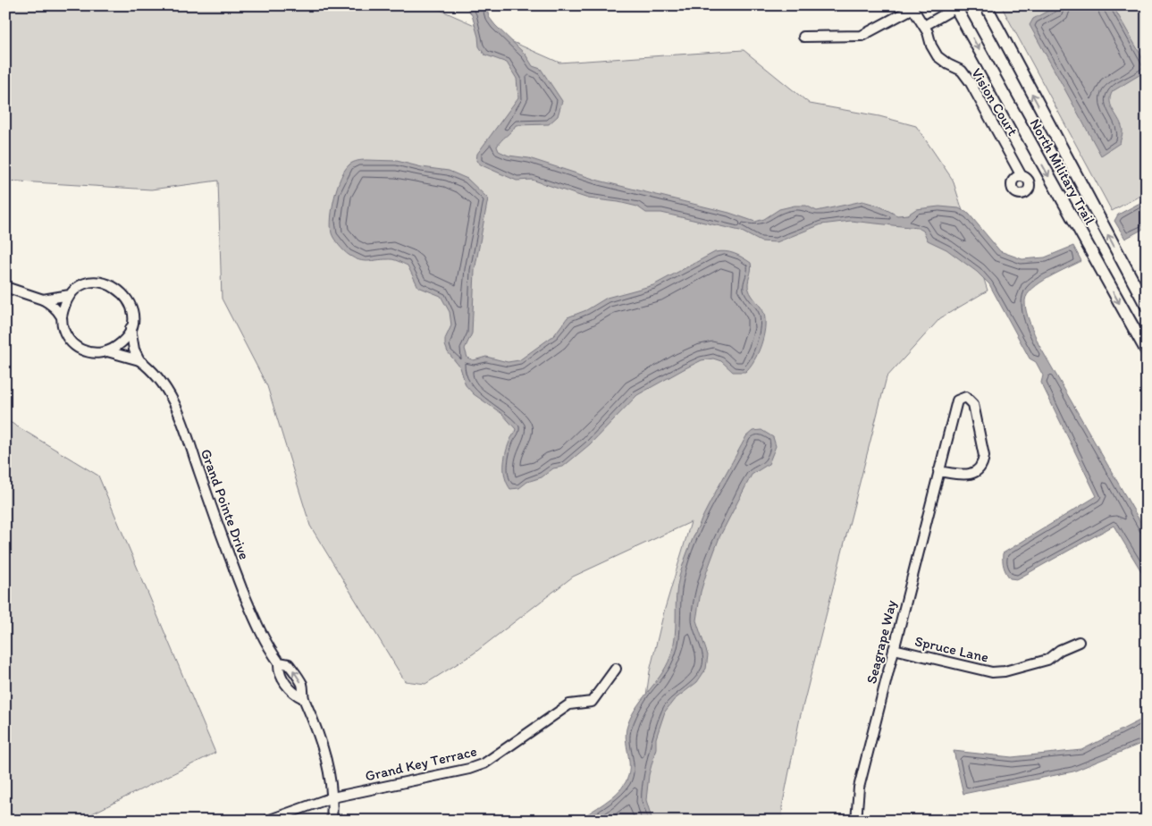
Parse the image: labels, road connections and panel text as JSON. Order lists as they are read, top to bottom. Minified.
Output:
{"streets":{"main road":["North Military Trail"],"street":["Vision Court","Grand Pointe Drive","Seagrape Way","Spruce Lane","Grand Key Terrace"]},"crossings":[["Grand Pointe Drive","Grand Key Terrace"],["Seagrape Way","Spruce Lane"]]}
